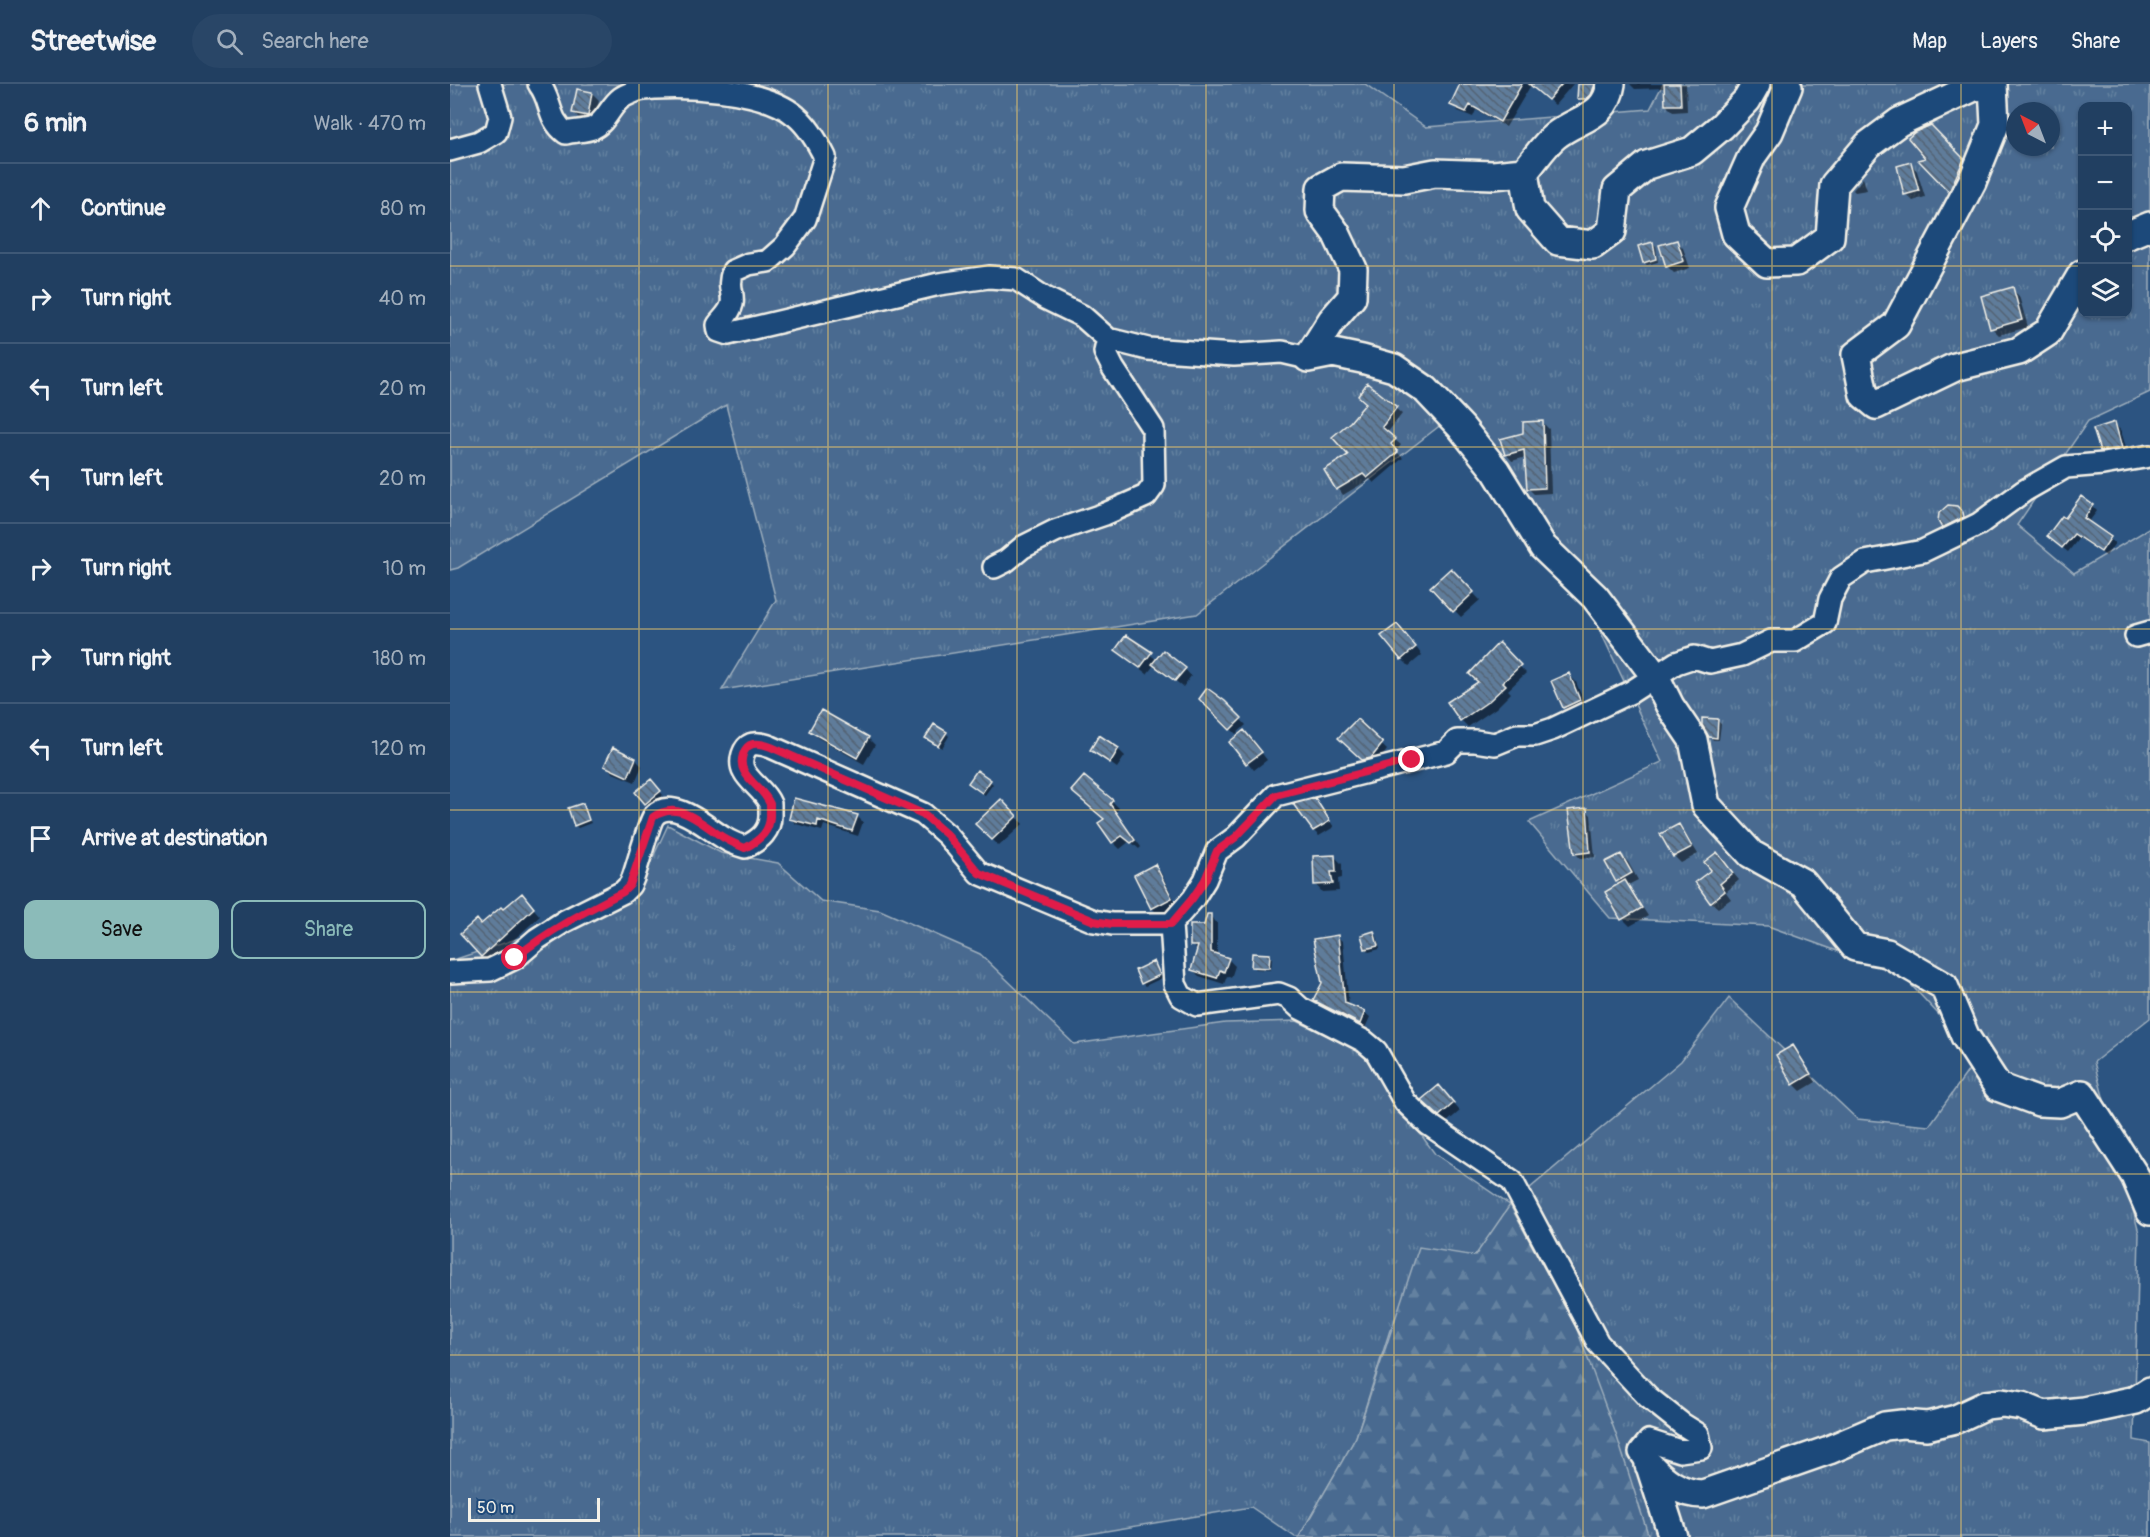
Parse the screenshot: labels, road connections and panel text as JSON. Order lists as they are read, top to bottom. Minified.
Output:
{"scale_bar":"50 m","north":"top left","page":{"header":"Streetwise","search":"Search here","nav":["Map","Layers","Share"],"heading":["6 min","Walk · 470 m"],"map_buttons":["+","−"],"list":[["Continue","80 m"],["Turn right","40 m"],["Turn left","20 m"],["Turn left","20 m"],["Turn right","10 m"],["Turn right","180 m"],["Turn left","120 m"],"Arrive at destination"],"buttons":["Save","Share"],"scale":"50 m"}}
